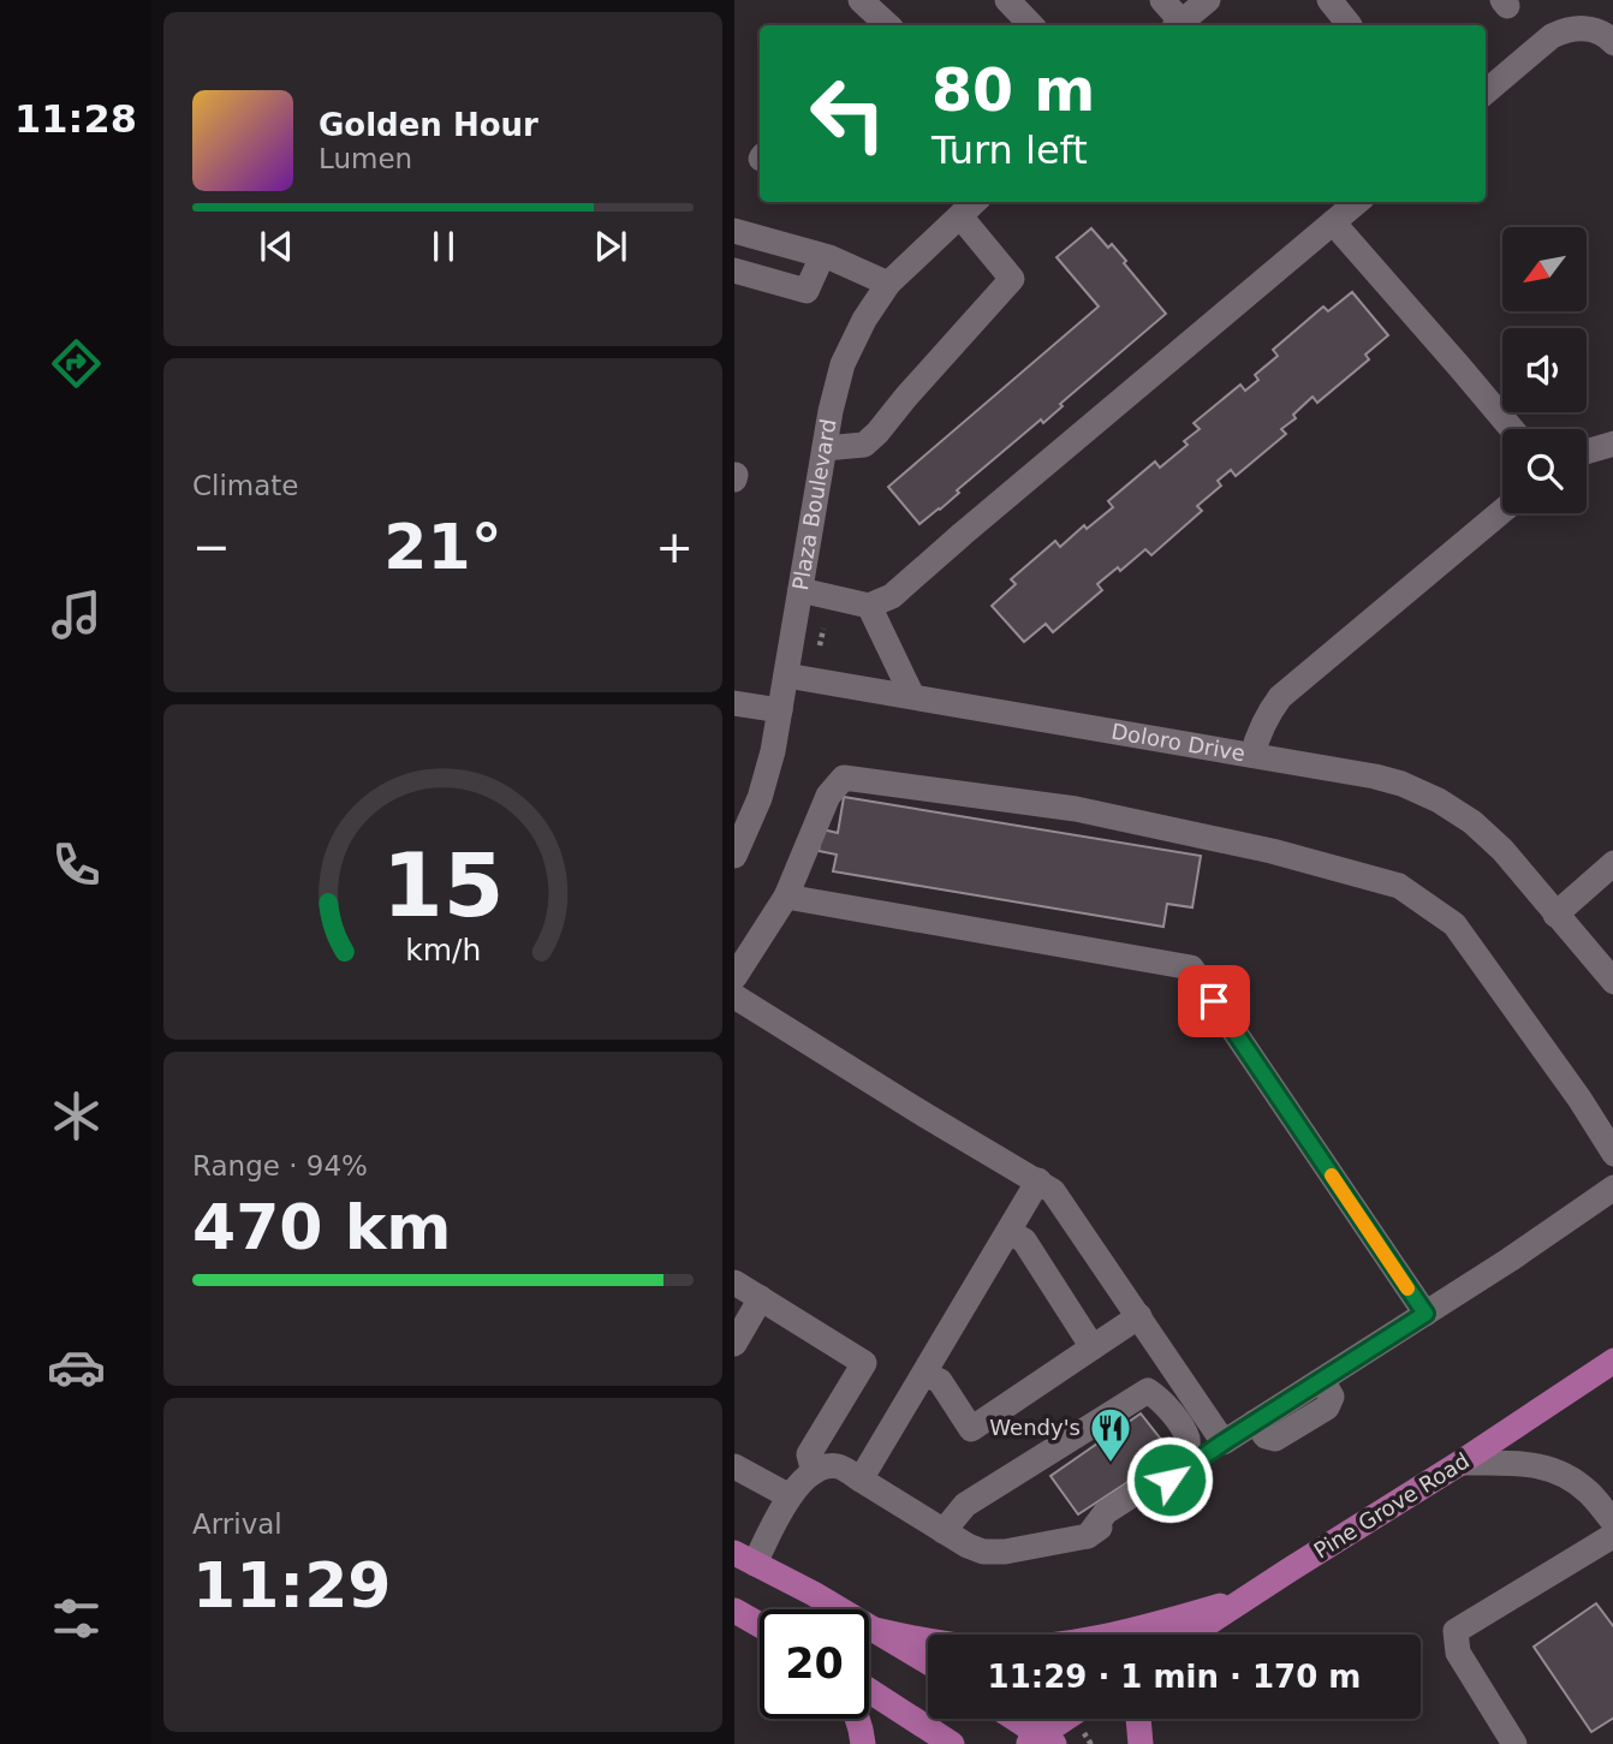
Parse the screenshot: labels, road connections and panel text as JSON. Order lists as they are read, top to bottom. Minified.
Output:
{"streets":{"main road":["Pine Grove Road"],"street":["Plaza Boulevard","Doloro Drive"]},"crossings":[["Plaza Boulevard","Doloro Drive"]],"places":{"restaurant":["Wendy's"]},"north":"bottom left","page":{"tabs":"11:28","turn":["80 m","Turn left"],"song":["Golden Hour","Lumen"],"tile":["Climate",["Range · 94%","470 km"],["Arrival","11:29"]],"heat":["−","21°","+"],"limit":"20","trip":"11:29 · 1 min · 170 m","gauge":["15","km/h"]}}
